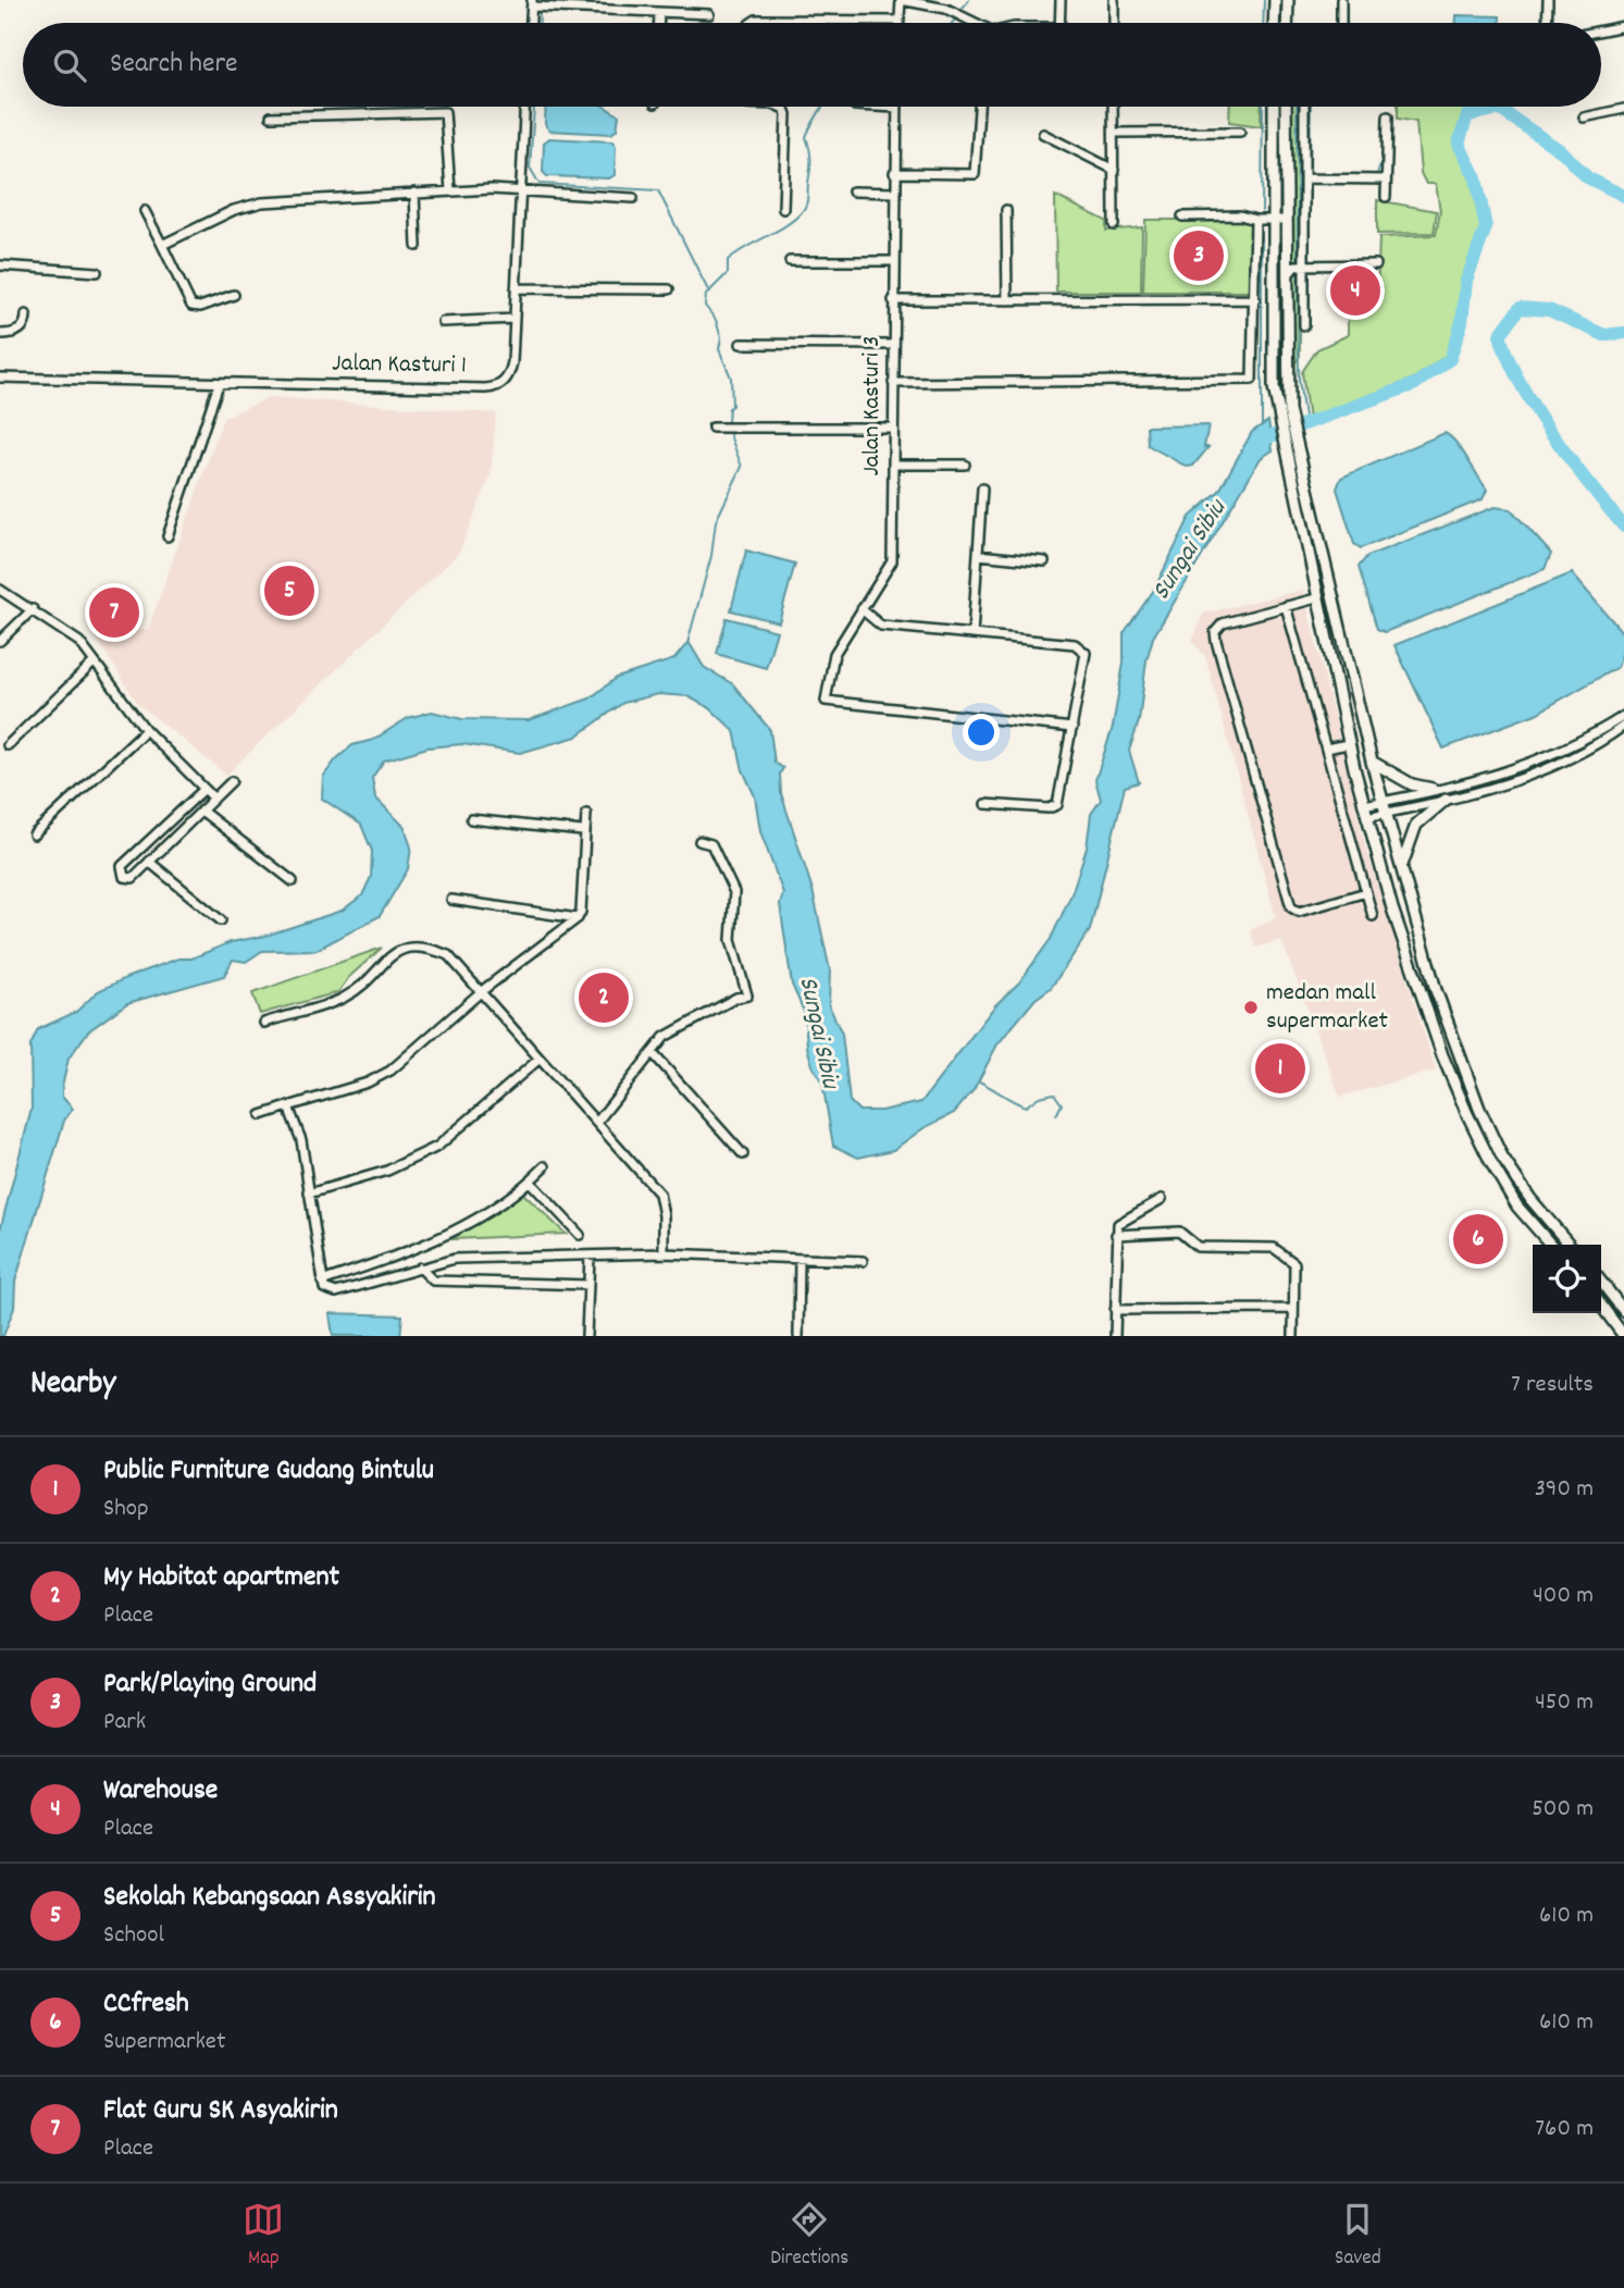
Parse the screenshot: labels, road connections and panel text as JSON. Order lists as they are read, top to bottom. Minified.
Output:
{"streets":{"street":["Jalan Kasturi 1","Jalan Kasturi 3"]},"water":["Sungai Sibiu"],"places":["medan mall supermarket"],"page":{"search":"Search here","pins":["3","4","5","7","2","1","6"],"heading":["Nearby","7 results"],"list":[{"mark":"1","name":"Public Furniture Gudang Bintulu","note":"Shop","value":"390 m"},{"mark":"2","name":"My Habitat apartment","note":"Place","value":"400 m"},{"mark":"3","name":"Park/Playing Ground","note":"Park","value":"450 m"},{"mark":"4","name":"Warehouse","note":"Place","value":"500 m"},{"mark":"5","name":"Sekolah Kebangsaan Assyakirin","note":"School","value":"610 m"},{"mark":"6","name":"CCfresh","note":"Supermarket","value":"610 m"},{"mark":"7","name":"Flat Guru SK Asyakirin","note":"Place","value":"760 m"}],"nav":["Map","Directions","Saved"]}}
